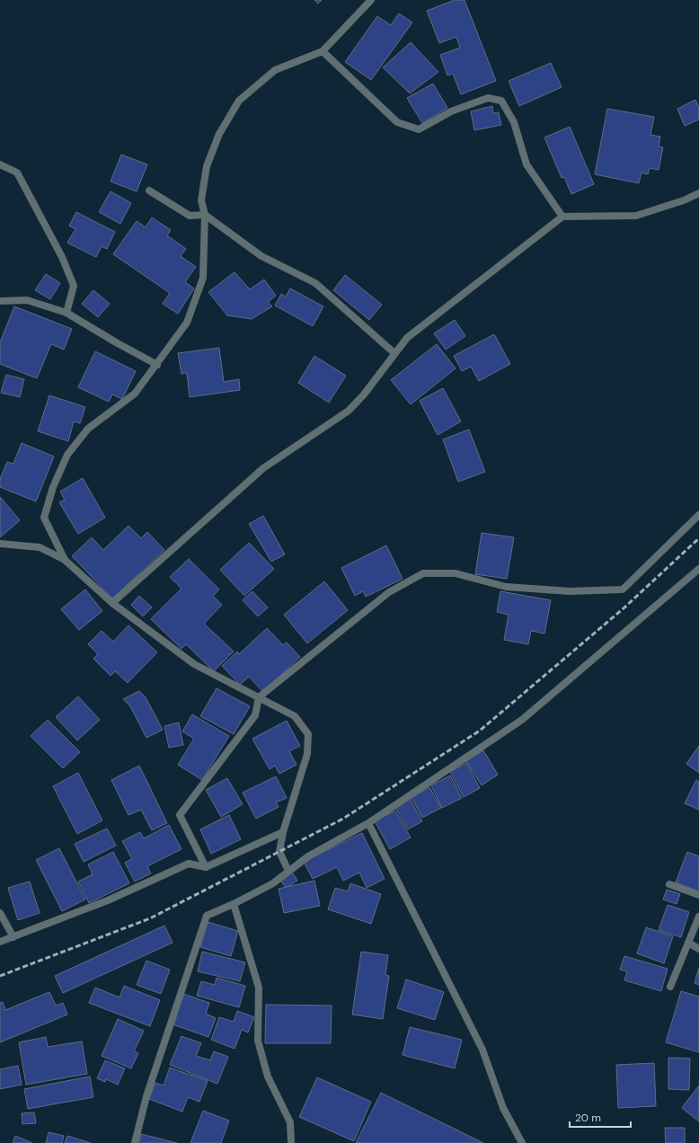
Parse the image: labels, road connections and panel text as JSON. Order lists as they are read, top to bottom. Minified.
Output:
{"scale_bar":"20 m"}
